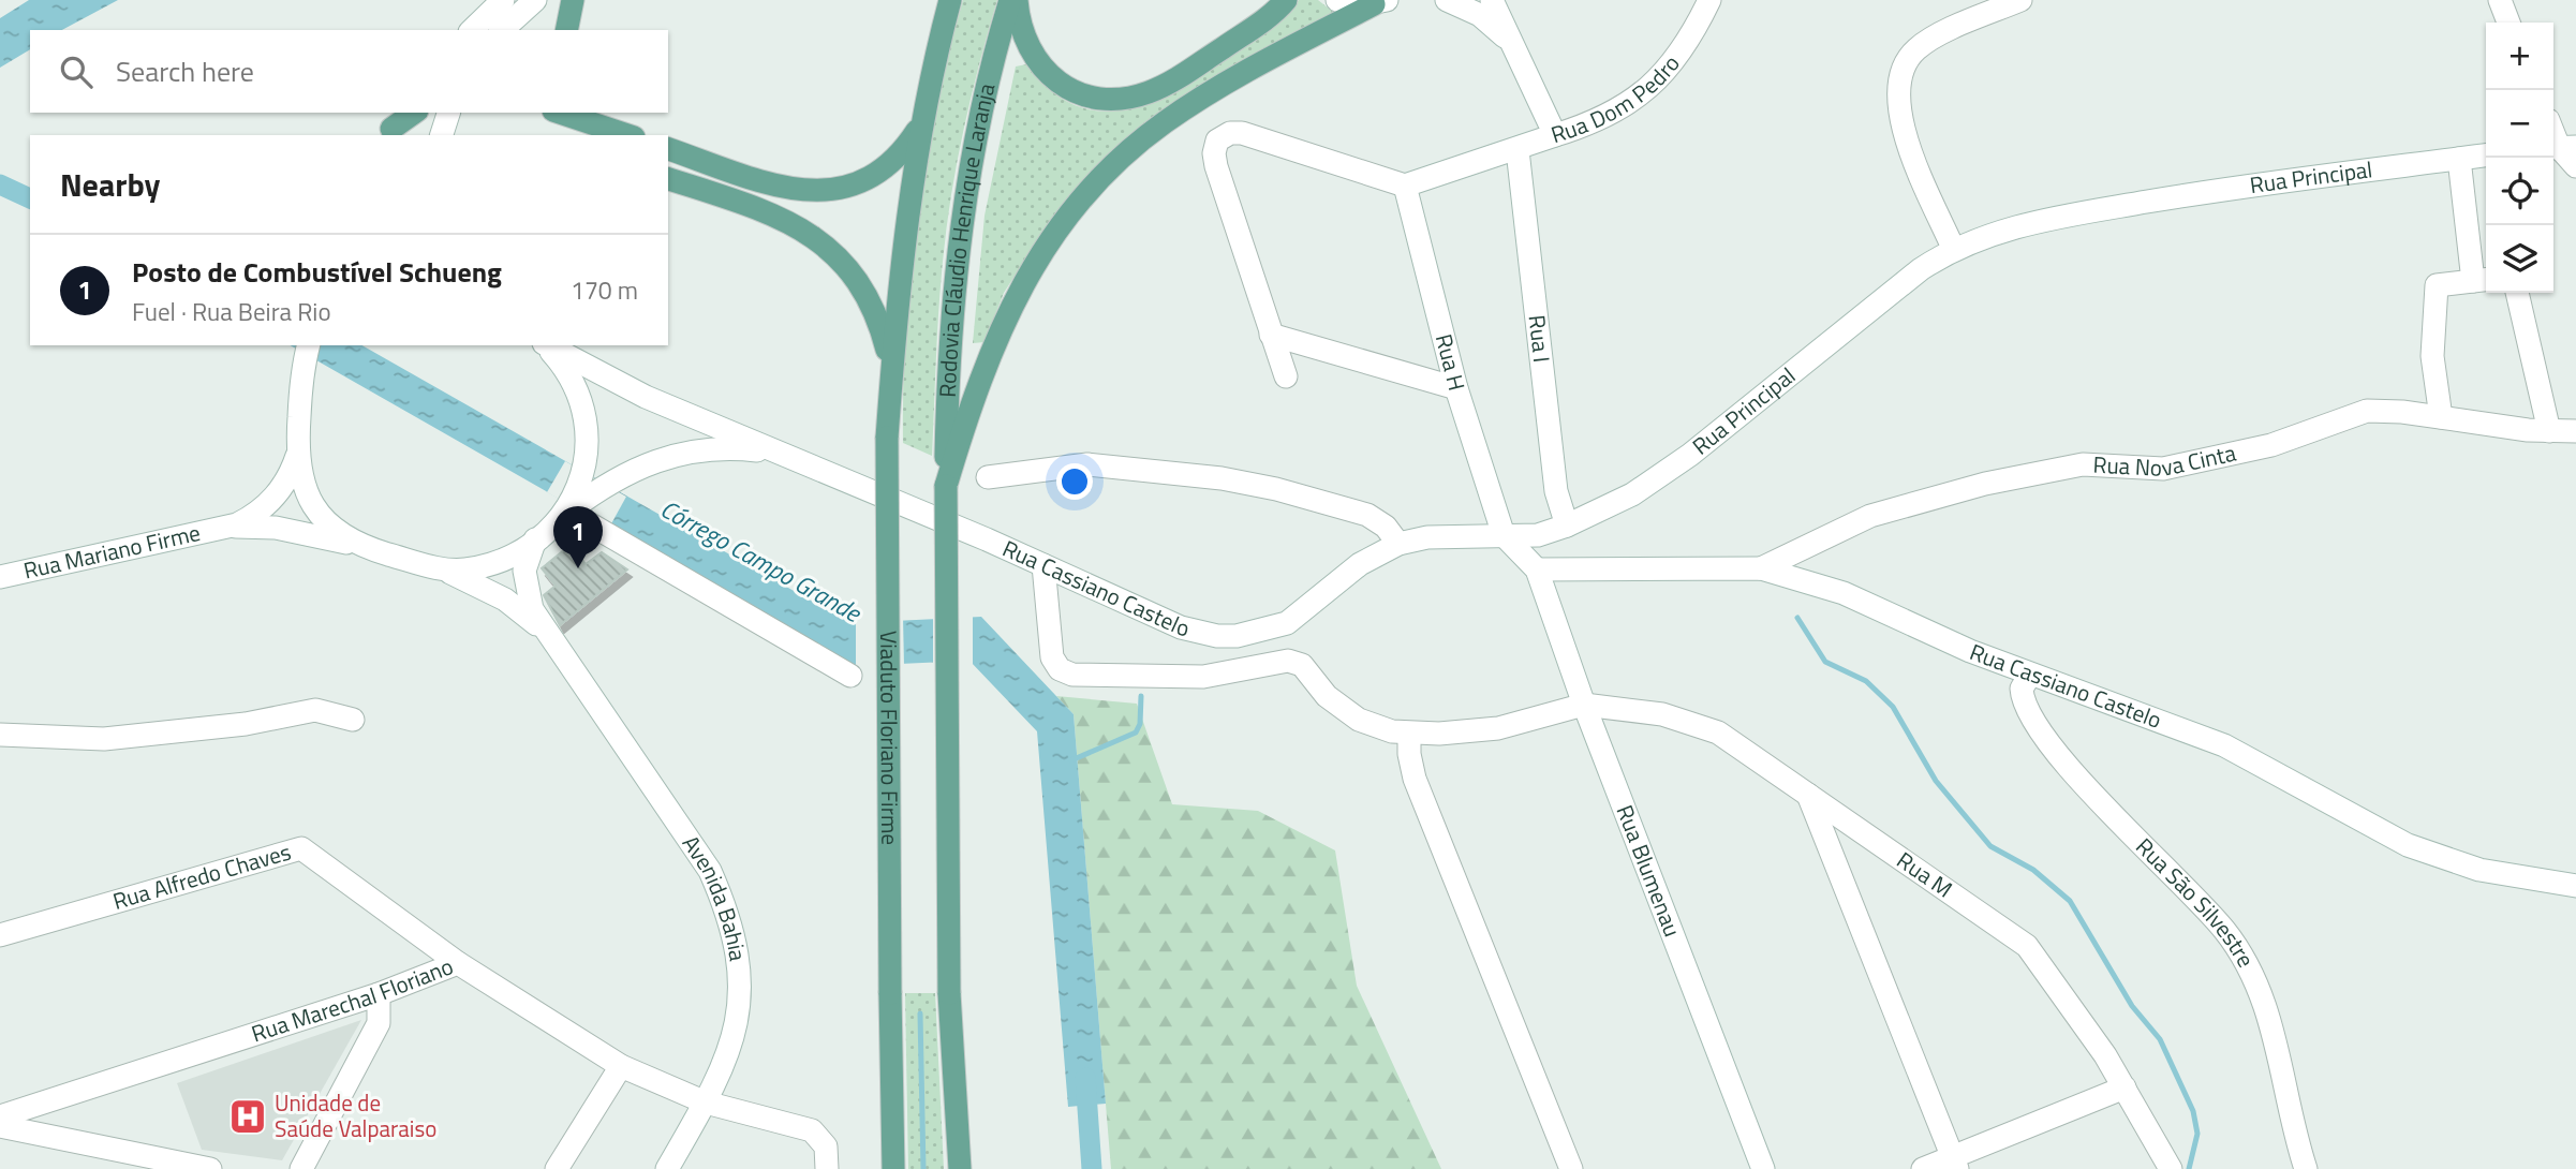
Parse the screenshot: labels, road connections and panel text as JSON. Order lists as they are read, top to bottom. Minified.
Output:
{"streets":{"main road":["Rodovia Cláudio Henrique Laranja","Viaduto Floriano Firme"],"street":["Rua Dom Pedro","Rua Principal","Rua I","Rua H","Rua Nova Cinta","Rua Mariano Firme","Rua Cassiano Castelo","Rua Blumenau","Rua Alfredo Chaves","Rua M","Avenida Bahia","Rua São Silvestre","Rua Marechal Floriano"]},"crossings":[["Rua Dom Pedro","Rua I"],["Rua Dom Pedro","Rua H"],["Rua Principal","Rua I"],["Rua Principal","Rua H"],["Rua Principal","Rua Cassiano Castelo"],["Rua Nova Cinta","Rua Cassiano Castelo"],["Rua Cassiano Castelo","Rua Blumenau"],["Rua Cassiano Castelo","Avenida Bahia"],["Rua Cassiano Castelo","Rua São Silvestre"],["Rua Blumenau","Rua M"],["Rua Alfredo Chaves","Rua Marechal Floriano"],["Avenida Bahia","Rua Marechal Floriano"]],"water":["Córrego Campo Grande"],"places":{"hospital":["Unidade de Saúde Valparaiso"]},"page":{"map_buttons":["+","−"],"search":"Search here","heading":"Nearby","list":[{"mark":"1","name":"Posto de Combustível Schueng","note":"Fuel · Rua Beira Rio","value":"170 m"}],"pins":"1"}}
